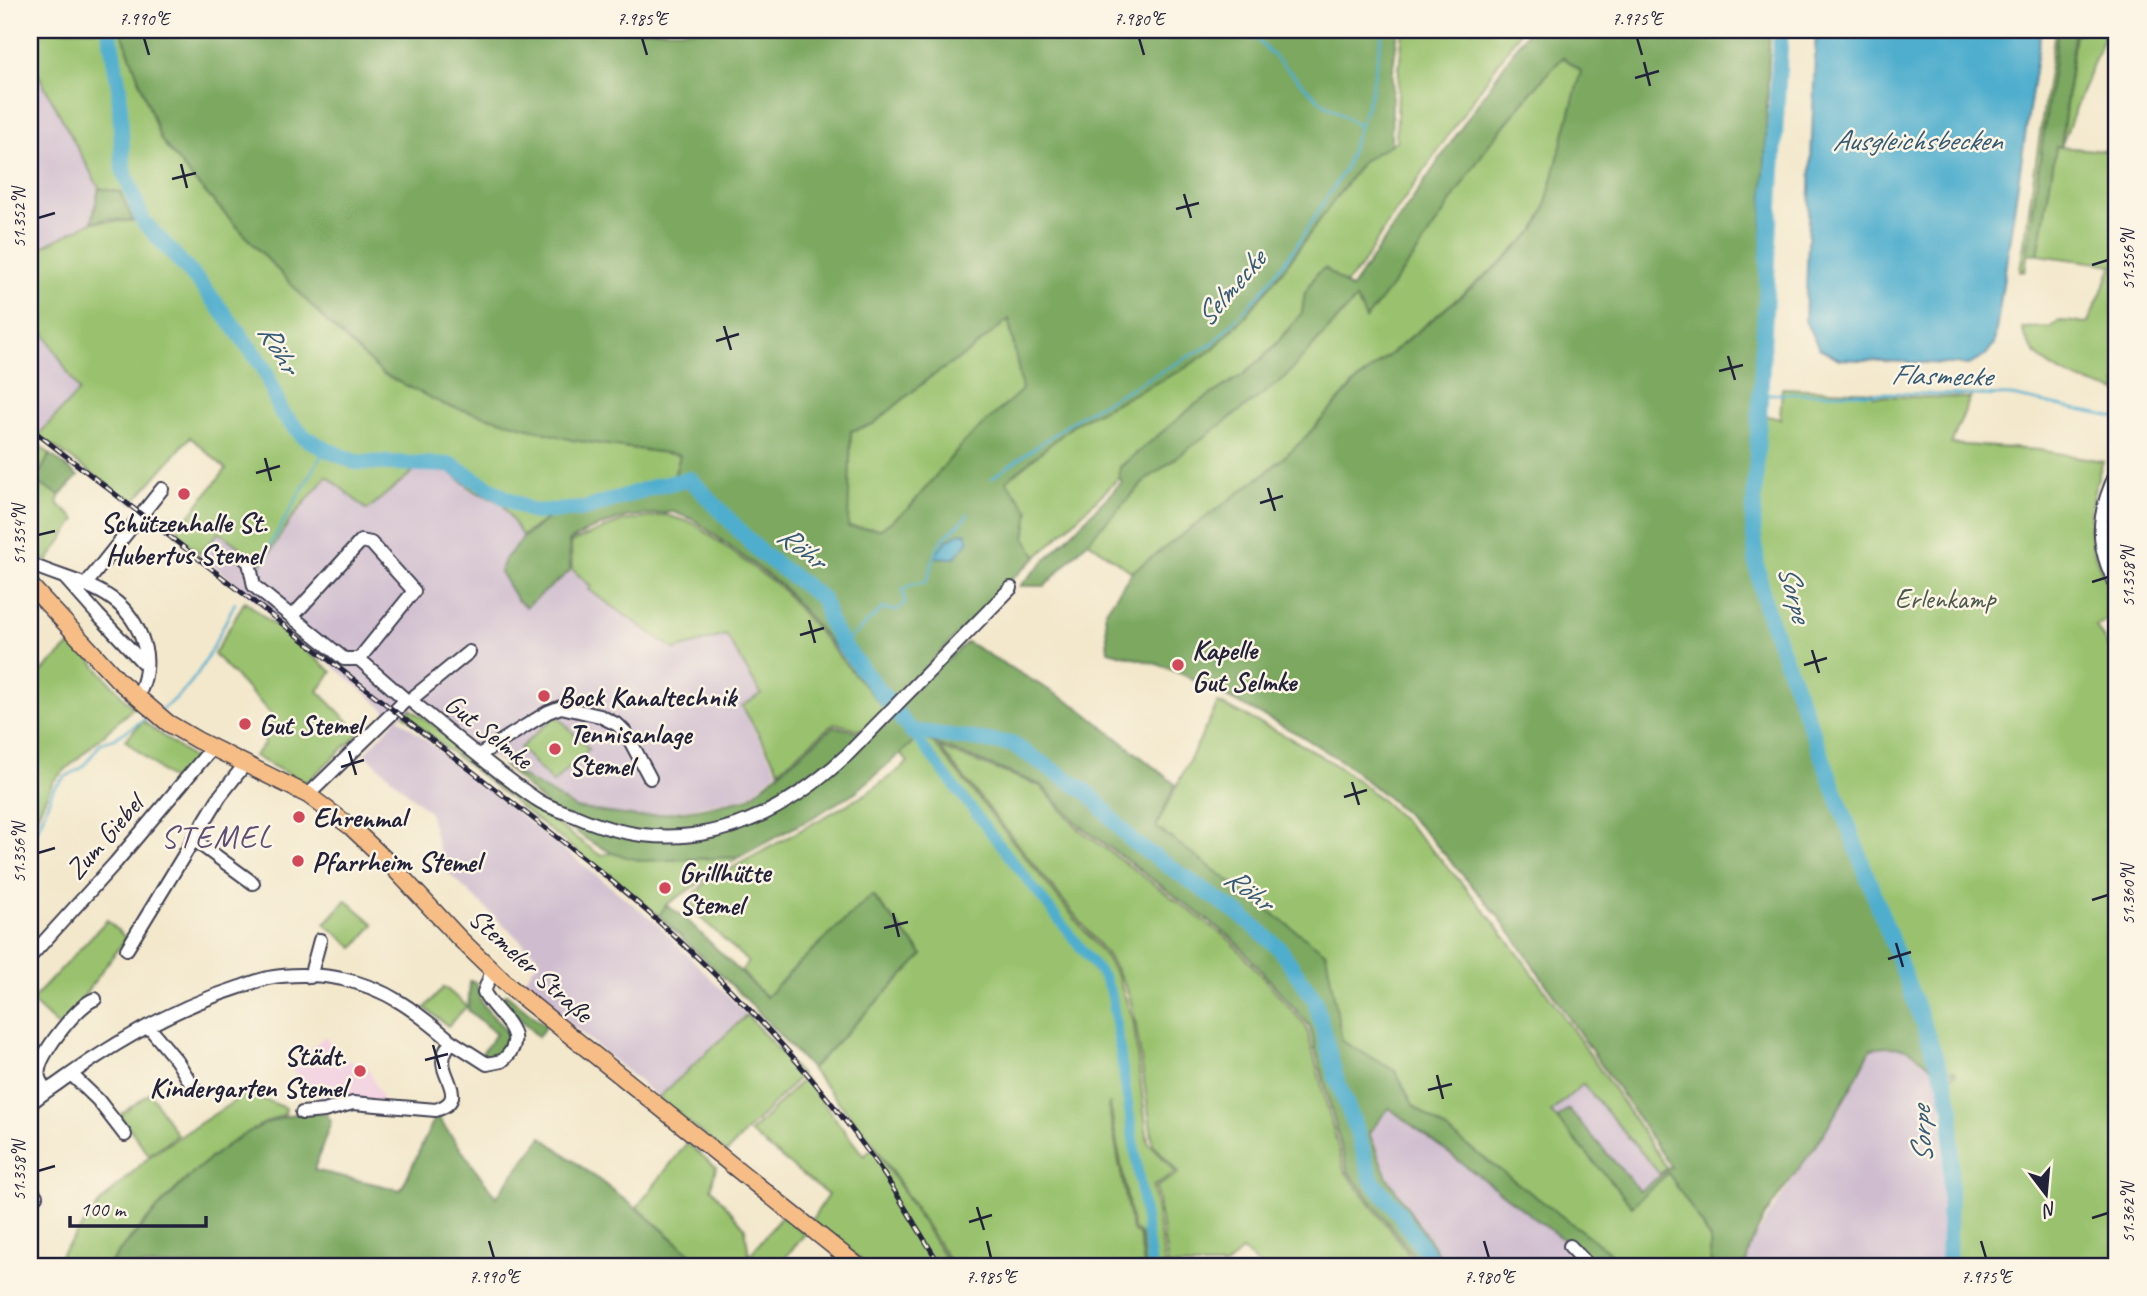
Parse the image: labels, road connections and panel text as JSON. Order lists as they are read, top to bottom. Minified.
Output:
{"streets":{"main road":["Stemeler Straße"],"street":["Gut Selmke","Zum Giebel"]},"crossings":[["Zum Giebel","Stemeler Straße"]],"districts":["STEMEL"],"water":["Ausgleichsbecken","Selmecke","Röhr","Flasmecke","Sorpe"],"parks":["Erlenkamp"],"places":["Schützenhalle St. Hubertus Stemel","Kapelle Gut Selmke","Bock Kanaltechnik","Gut Stemel","Tennisanlage Stemel","Ehrenmal","Pfarrheim Stemel","Grillhütte Stemel","Städt. Kindergarten Stemel"],"scale_bar":"100 m","north":"bottom","coordinates":["7.990°E","7.985°E","7.980°E","7.975°E","51.352°N","51.356°N","51.354°N","51.358°N","51.360°N","51.362°N"]}
